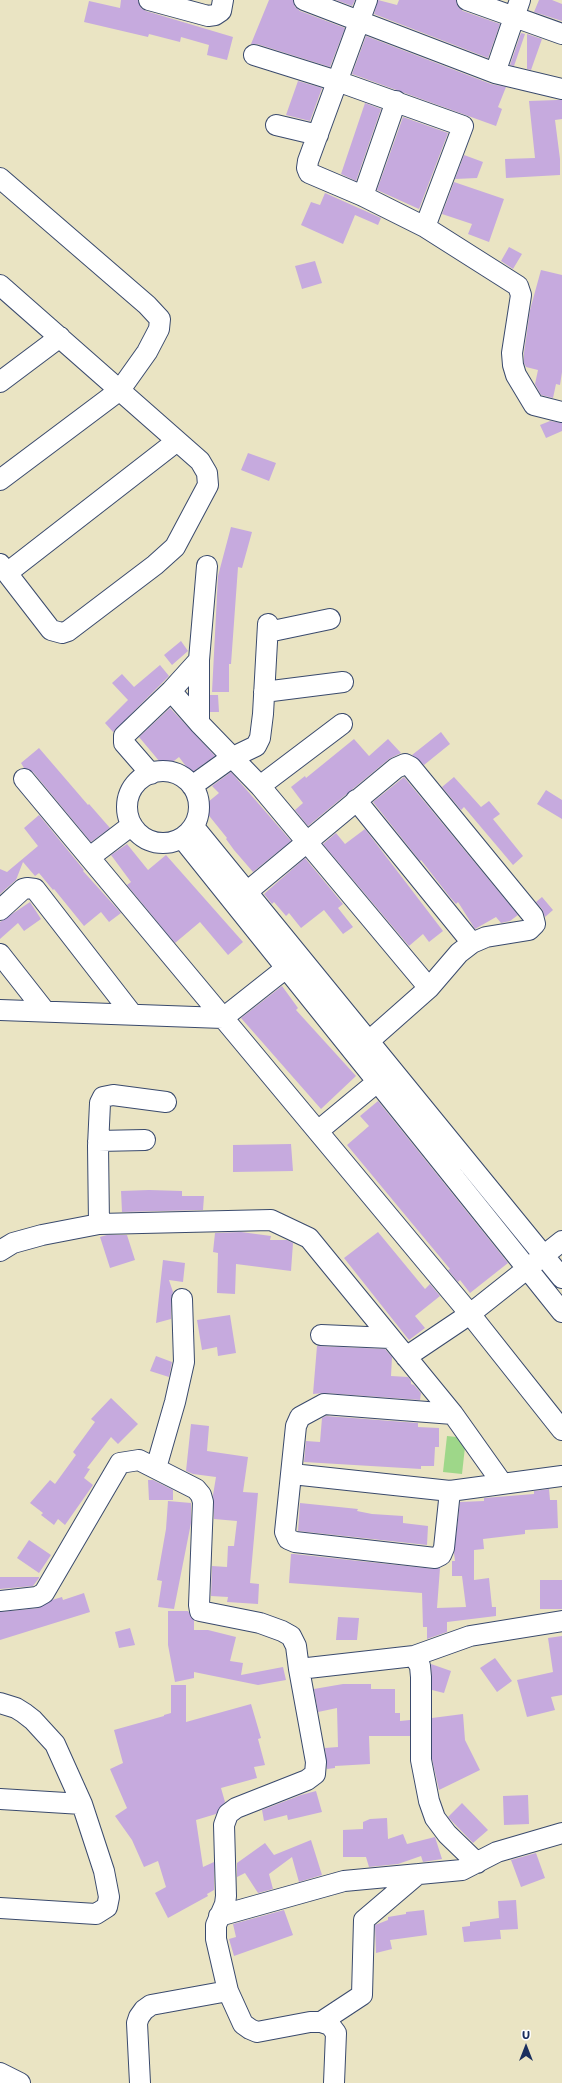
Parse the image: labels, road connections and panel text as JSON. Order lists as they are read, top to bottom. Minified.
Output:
{"north":"top"}
